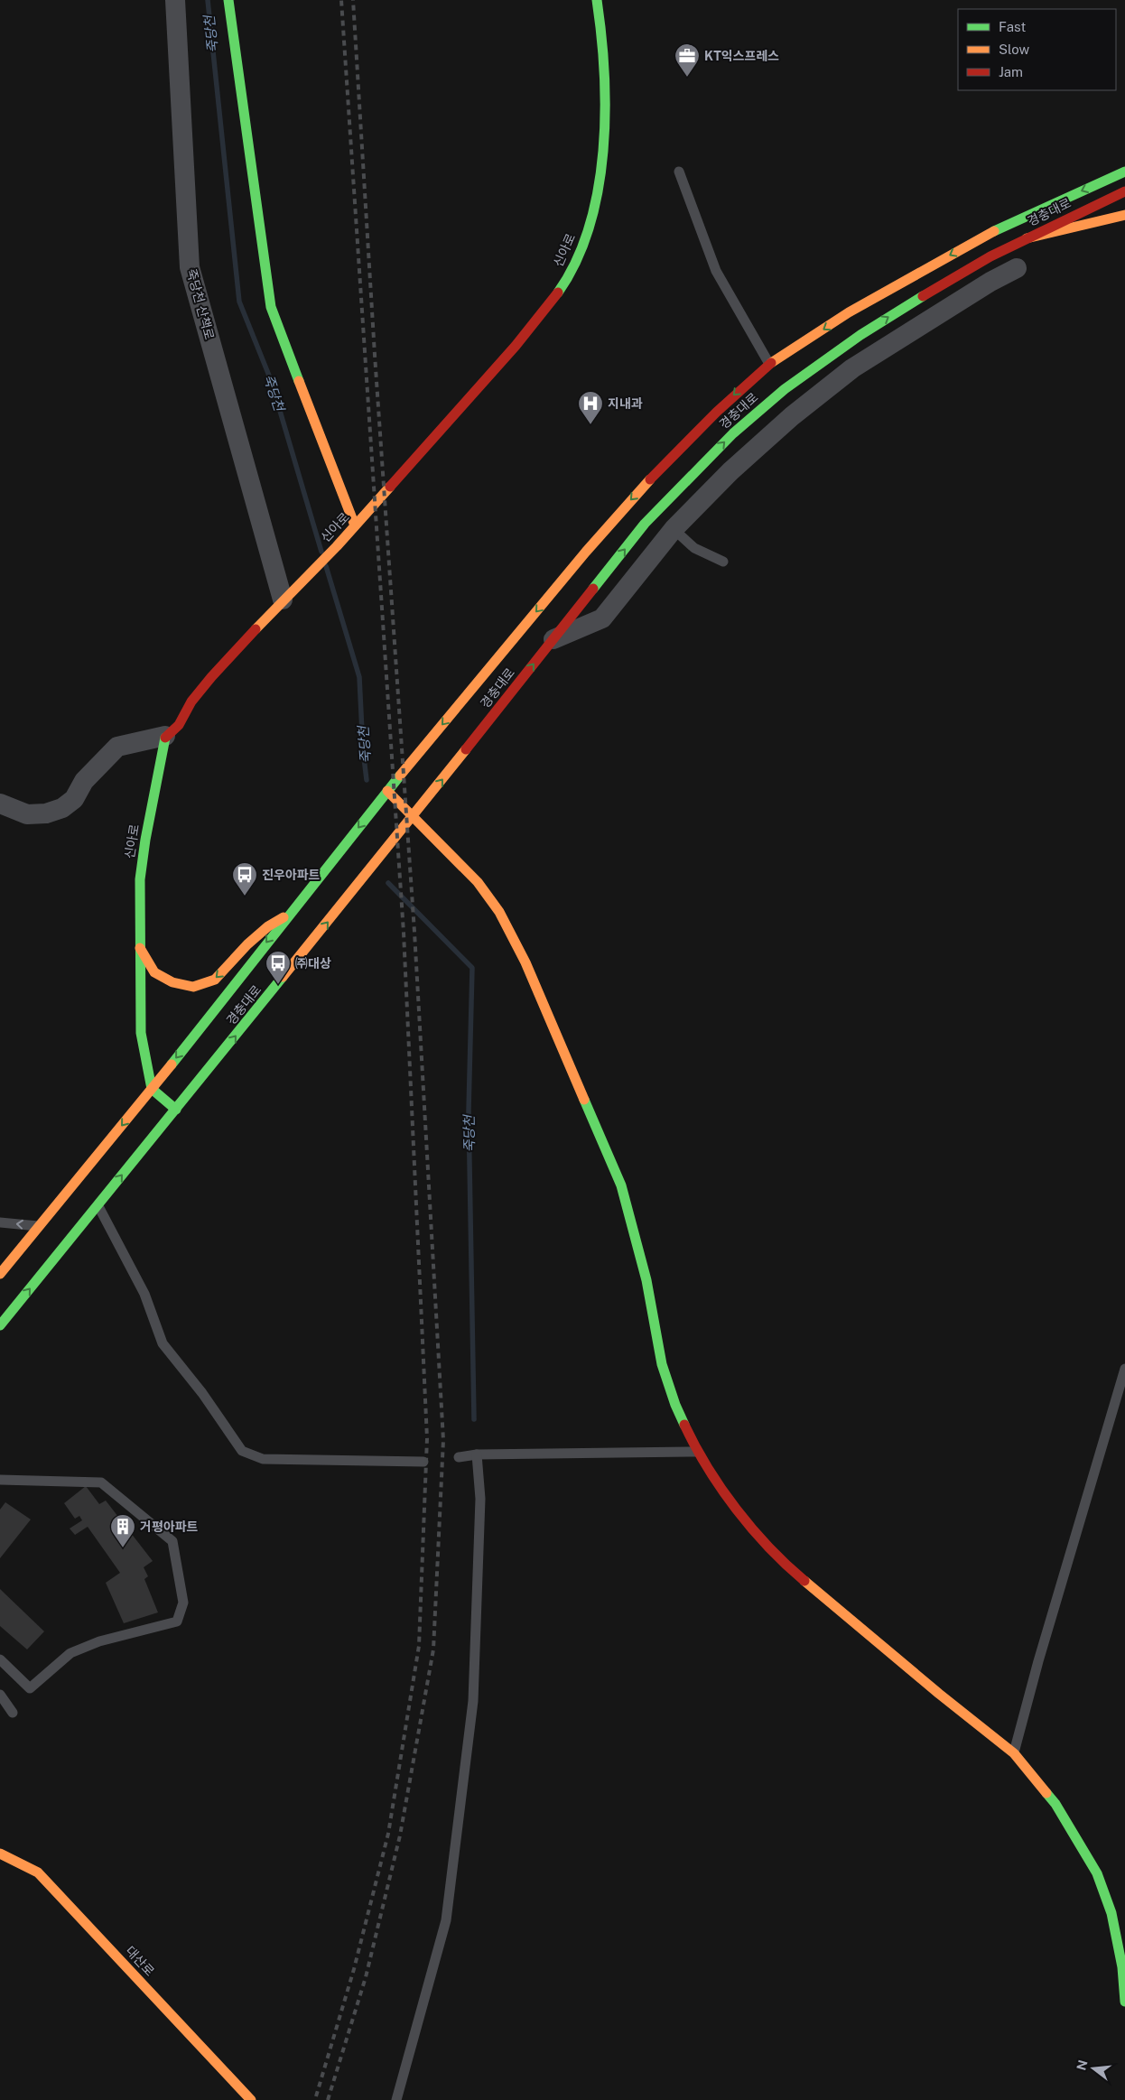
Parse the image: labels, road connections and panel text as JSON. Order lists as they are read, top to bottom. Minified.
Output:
{"streets":{"main road":["경충대로","신아로","대산로"],"street":["죽당천 산책로"]},"crossings":[["경충대로","신아로"],["신아로","죽당천 산책로"]],"water":["죽당천"],"places":{"office":["KT익스프레스"],"hospital":["지내과"],"bus stop":["진우아파트","㈜대상"],"building":["거평아파트"]},"legend":["Fast","Slow","Jam"],"north":"left"}
